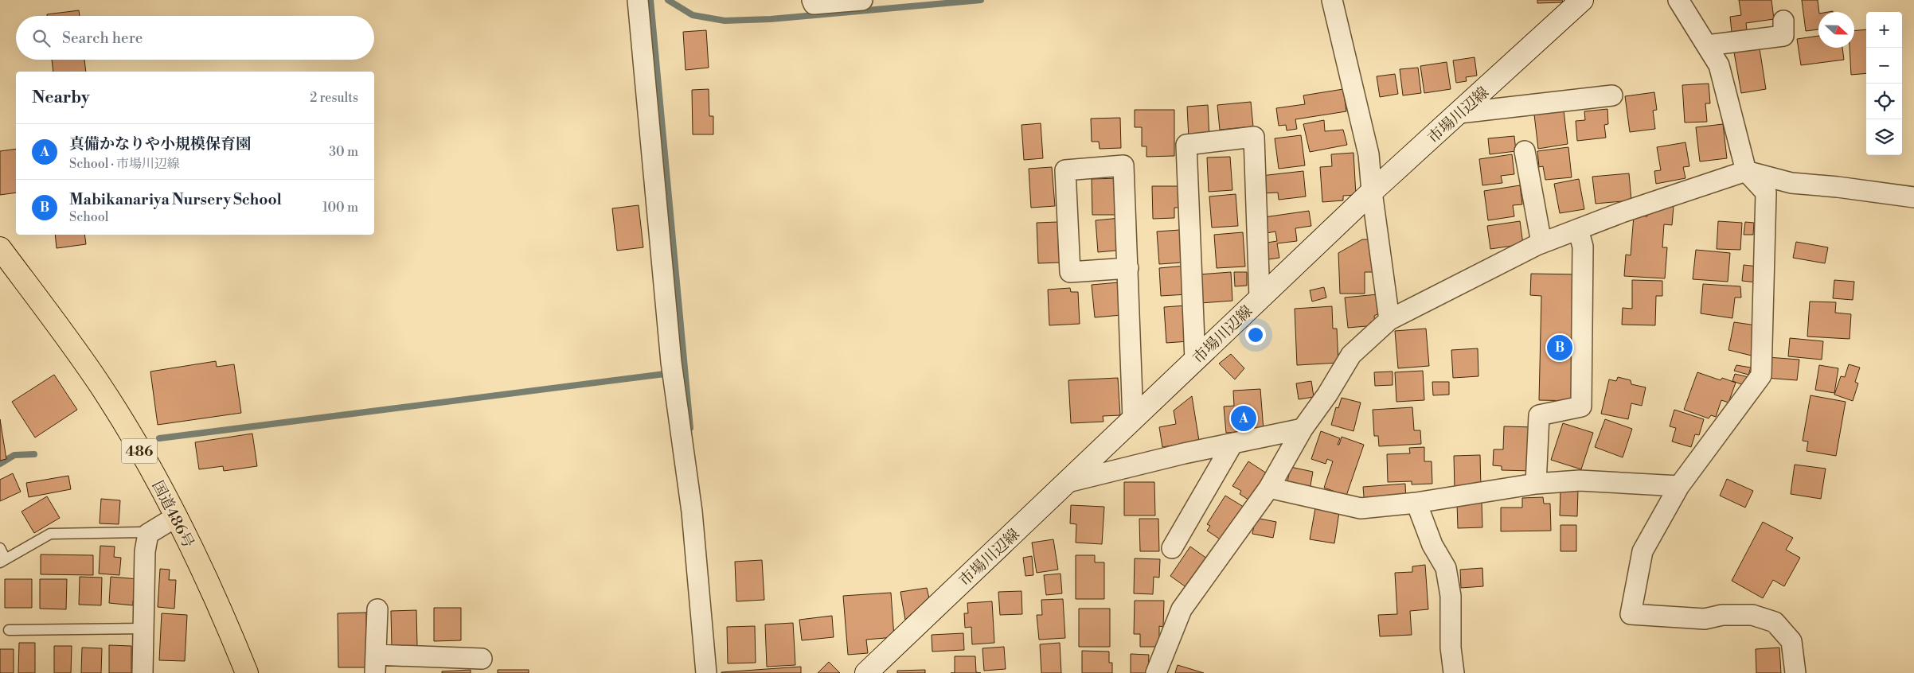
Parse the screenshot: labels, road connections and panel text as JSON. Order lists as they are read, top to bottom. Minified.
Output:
{"streets":{"highway":["486","国道486号"],"main road":["市場川辺線"]},"north":"right","page":{"map_buttons":["+","−"],"search":"Search here","heading":["Nearby","2 results"],"list":[{"mark":"A","name":"真備かなりや小規模保育園","note":"School · 市場川辺線","value":"30 m"},{"mark":"B","name":"Mabikanariya Nursery School","note":"School","value":"100 m"}],"pins":["B","A"]}}
